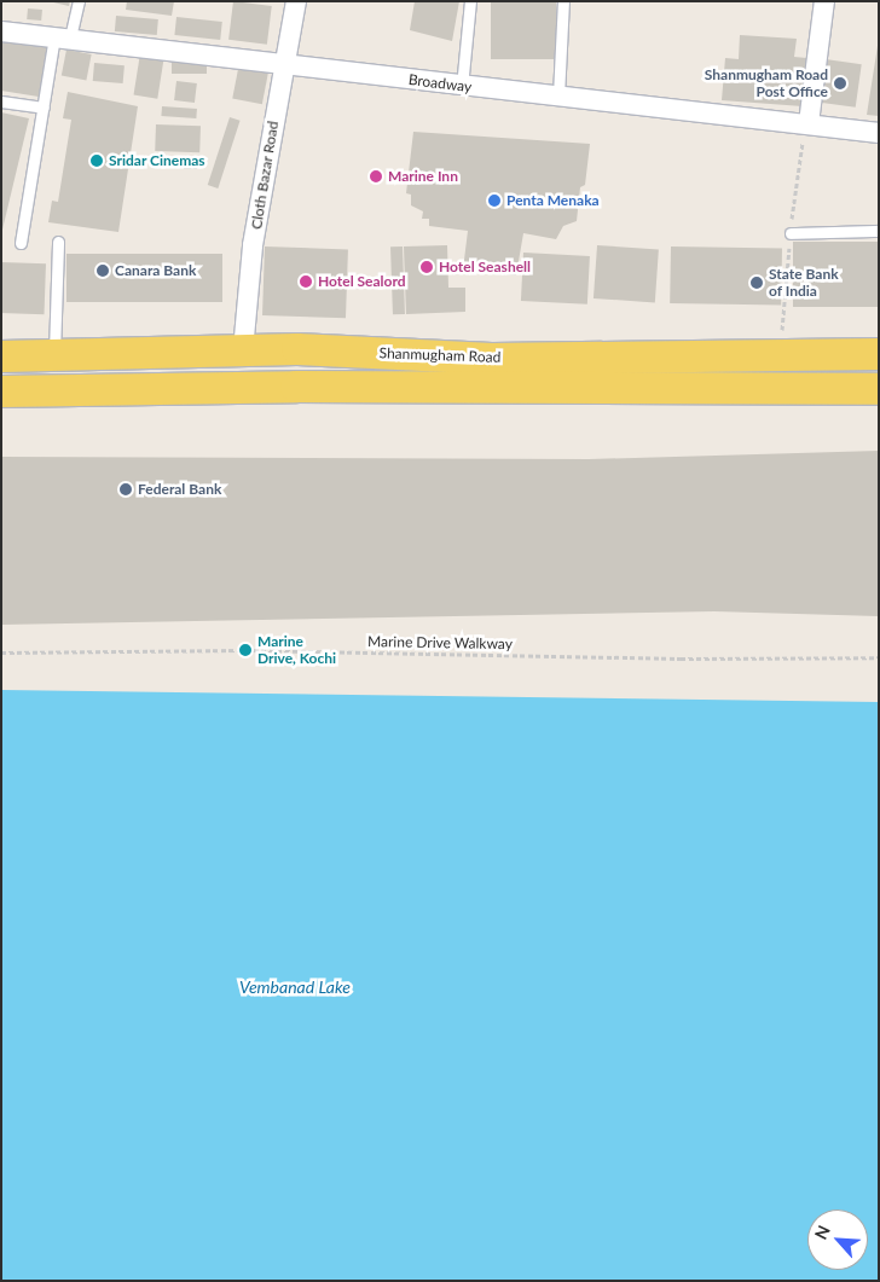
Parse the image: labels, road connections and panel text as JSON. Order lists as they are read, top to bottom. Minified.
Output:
{"streets":{"main road":["Shanmugham Road"],"street":["Broadway","Cloth Bazar Road"],"path":["Marine Drive Walkway"]},"crossings":[["Broadway","Cloth Bazar Road"],["Cloth Bazar Road","Shanmugham Road"]],"water":["Vembanad Lake"],"places":["Shanmugham Road Post Office","Sridar Cinemas","Marine Inn","Penta Menaka","Hotel Seashell","Canara Bank","Hotel Sealord","State Bank of India","Federal Bank","Marine Drive, Kochi"],"north":"top left"}
